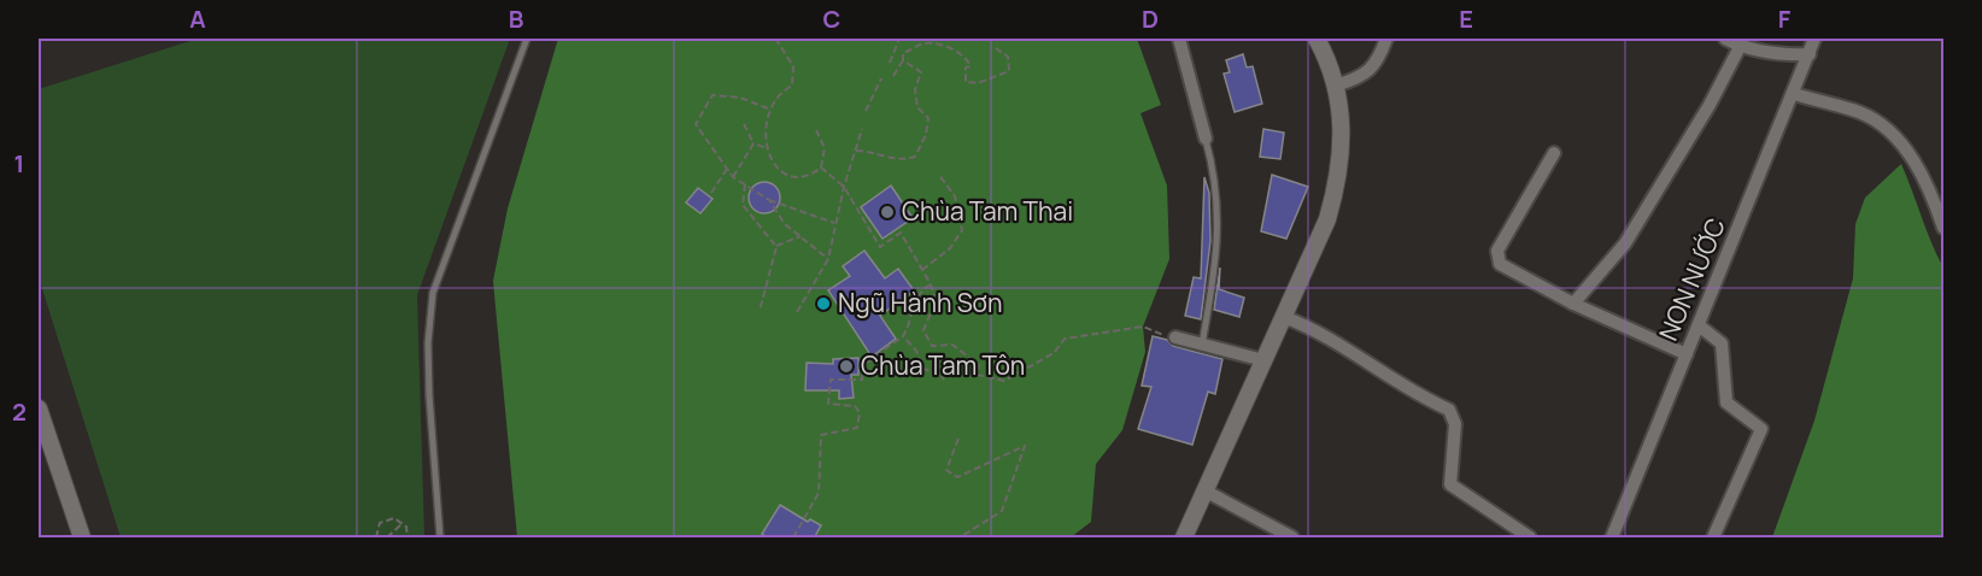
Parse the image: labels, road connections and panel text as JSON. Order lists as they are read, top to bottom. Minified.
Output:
{"streets":{"street":["NON NƯỚC"]},"places":["Chùa Tam Thai","Ngũ Hành Sơn","Chùa Tam Tôn"],"grid":{"columns":["A","B","C","D","E","F"],"rows":["1","2"]}}
